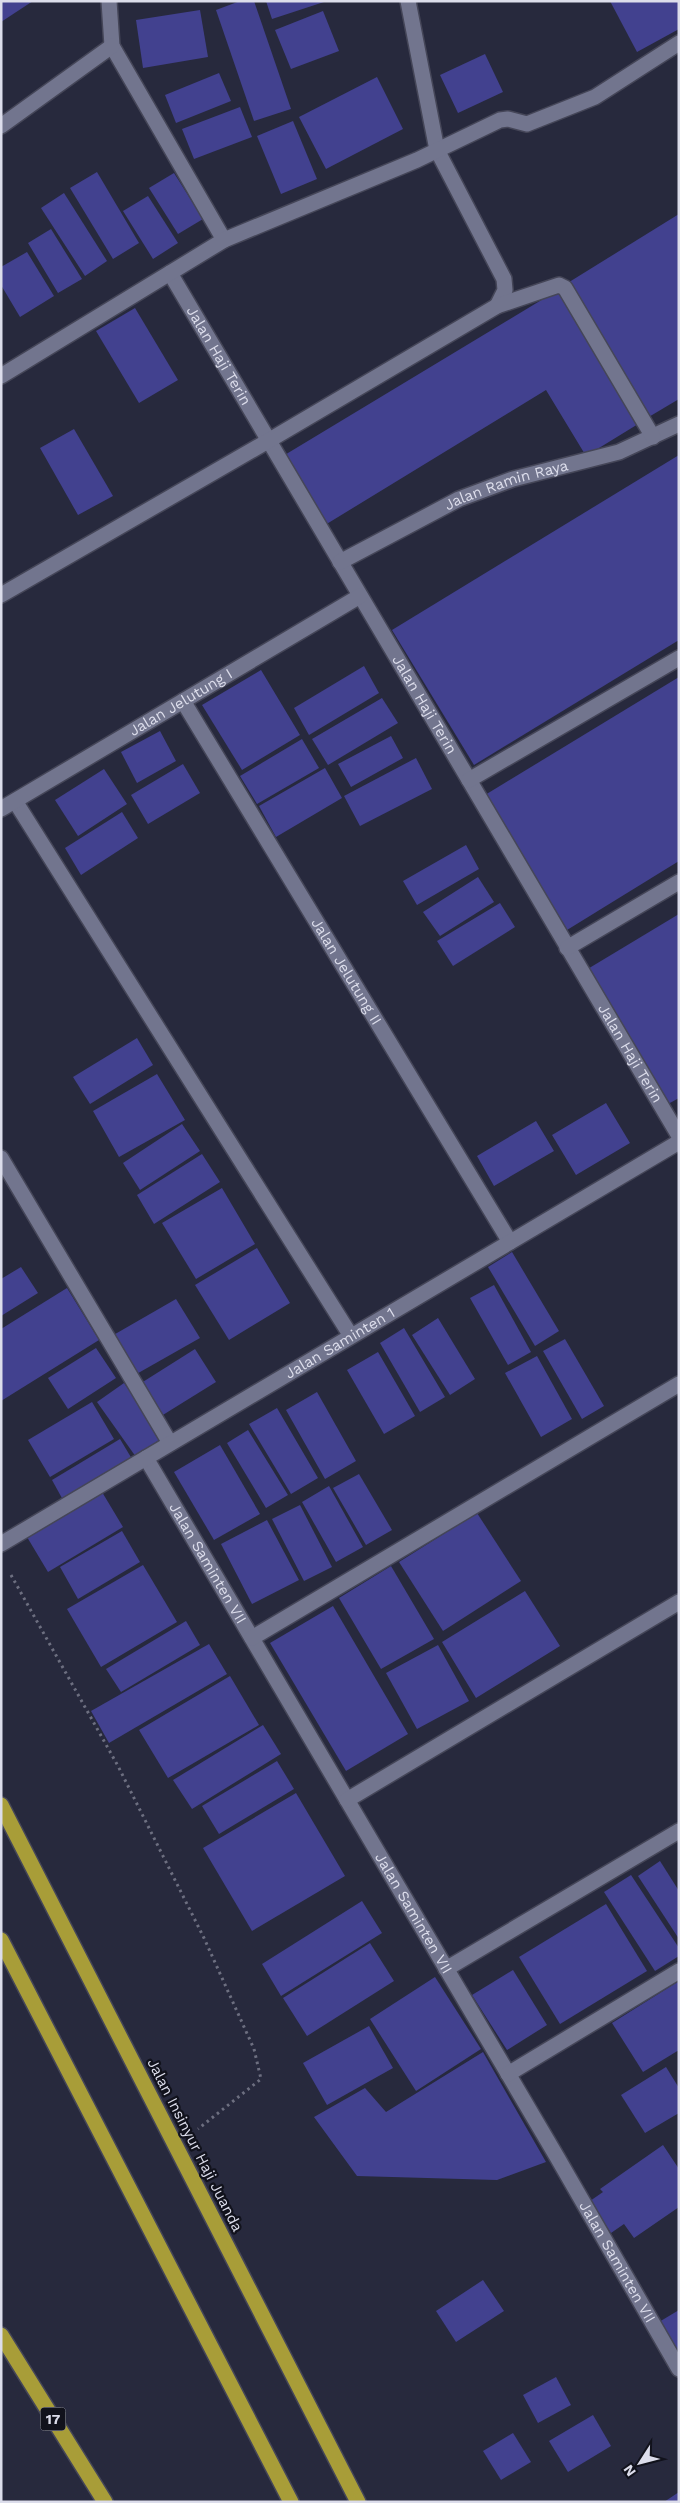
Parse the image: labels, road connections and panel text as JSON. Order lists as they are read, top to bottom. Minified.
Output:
{"streets":{"highway":["Jalan Insinyur Haji Juanda","17"],"street":["Jalan Haji Terin","Jalan Ramin Raya","Jalan Jelutung I","Jalan Jelutung II","Jalan Saminten 1","Jalan Saminten VII"]},"crossings":[["Jalan Haji Terin","Jalan Ramin Raya"],["Jalan Haji Terin","Jalan Jelutung I"],["Jalan Jelutung I","Jalan Jelutung II"],["Jalan Jelutung II","Jalan Saminten 1"],["Jalan Saminten 1","Jalan Saminten VII"]],"north":"bottom left"}
